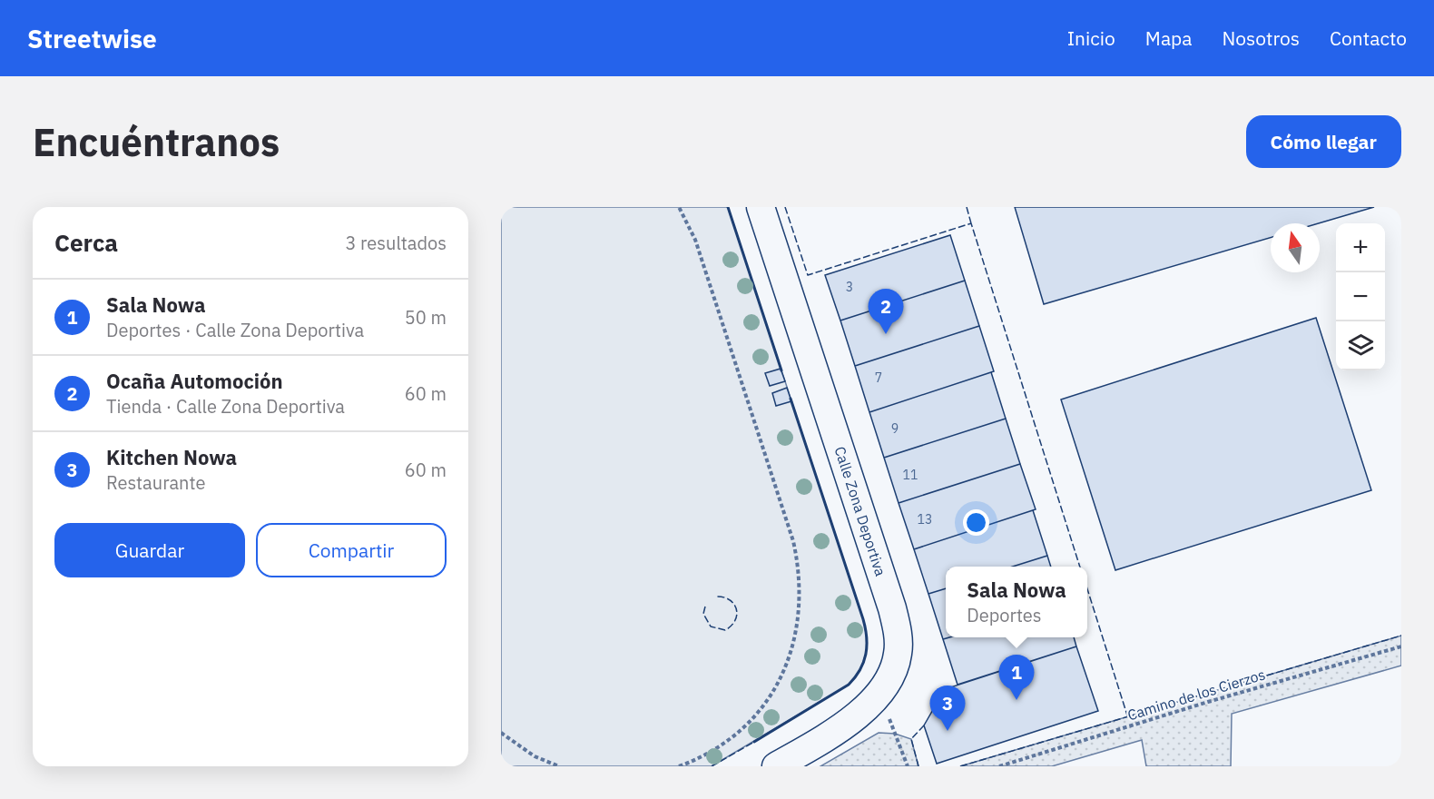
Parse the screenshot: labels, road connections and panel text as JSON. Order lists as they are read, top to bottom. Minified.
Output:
{"streets":{"street":["Calle Zona Deportiva"],"path":["Camino de los Cierzos"]},"house_numbers":["3","7","9","11","13"],"north":"top","page":{"header":"Streetwise","nav":["Inicio","Mapa","Nosotros","Contacto"],"buttons":["Cómo llegar",["Guardar","Compartir"]],"title":"Encuéntranos","heading":["Cerca","3 resultados"],"map_buttons":["+","−"],"list":[{"mark":"1","name":"Sala Nowa","note":"Deportes · Calle Zona Deportiva","value":"50 m"},{"mark":"2","name":"Ocaña Automoción","note":"Tienda · Calle Zona Deportiva","value":"60 m"},{"mark":"3","name":"Kitchen Nowa","note":"Restaurante","value":"60 m"}],"pins":["2","1","3"],"popup":["Sala Nowa","Deportes"]}}
